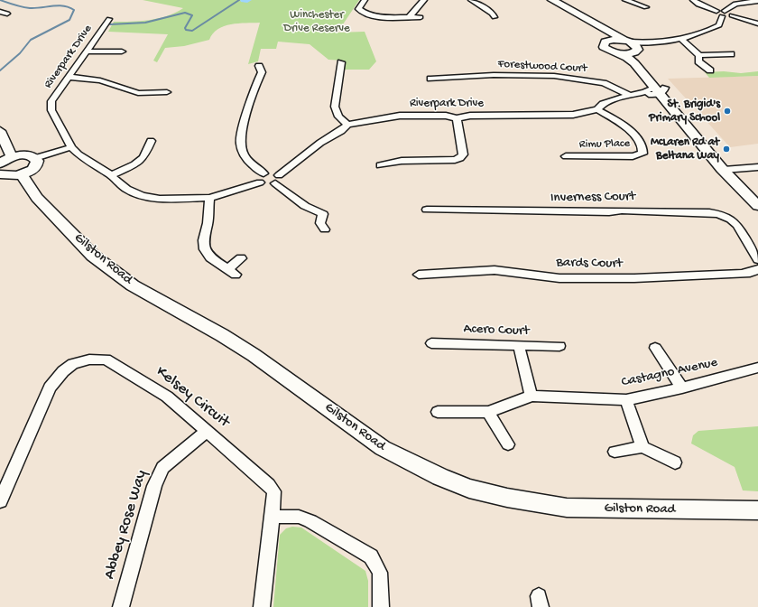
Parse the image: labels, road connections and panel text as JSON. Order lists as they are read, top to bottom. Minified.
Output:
{"streets":{"main road":["Gilston Road"],"street":["Riverpark Drive","Forestwood Court","Rimu Place","Inverness Court","Bards Court","Acero Court","Castagno Avenue","Kelsey Circuit","Abbey Rose Way"]},"crossings":[["Riverpark Drive","Forestwood Court"],["Riverpark Drive","Rimu Place"],["Kelsey Circuit","Abbey Rose Way"]],"parks":["Winchester Drive Reserve"],"places":["St. Brigid's Primary School","McLaren Rd at Beltana Way"]}
